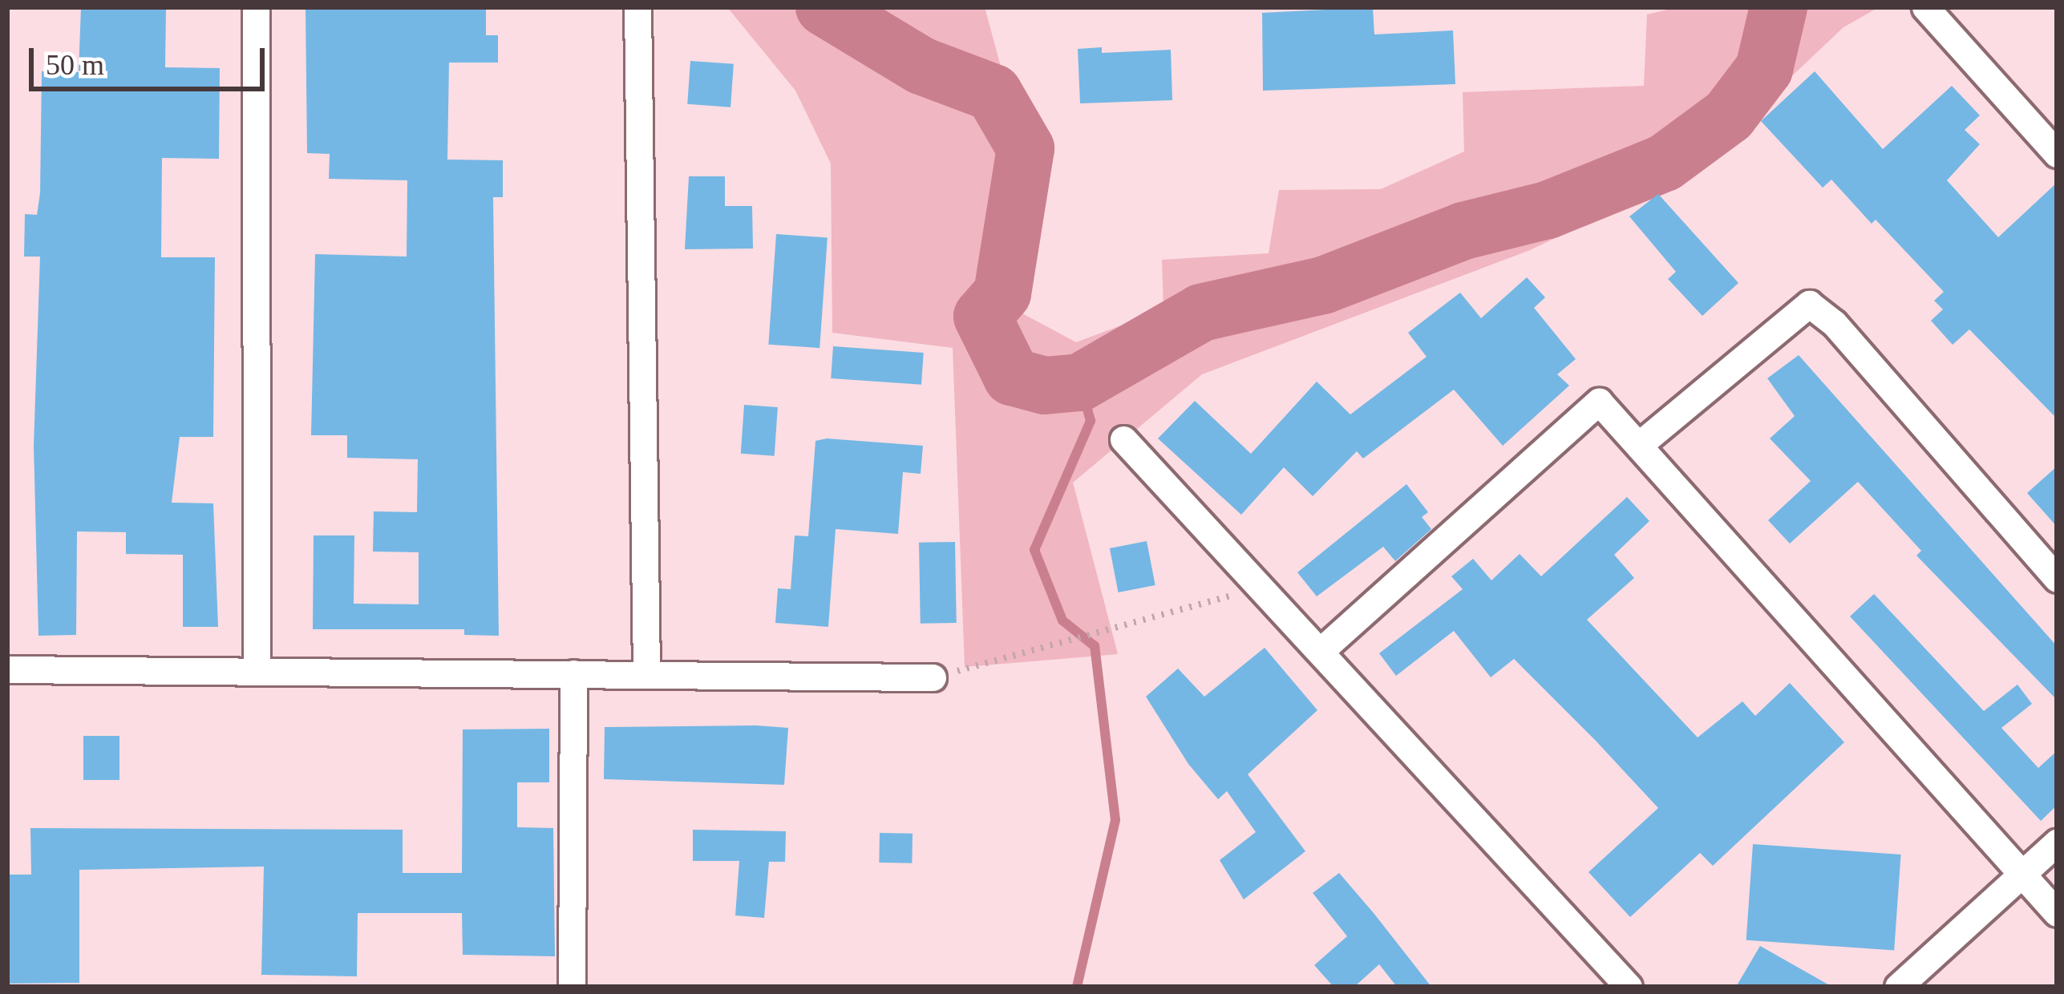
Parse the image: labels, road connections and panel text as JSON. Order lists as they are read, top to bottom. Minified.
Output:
{"scale_bar":"50 m"}
